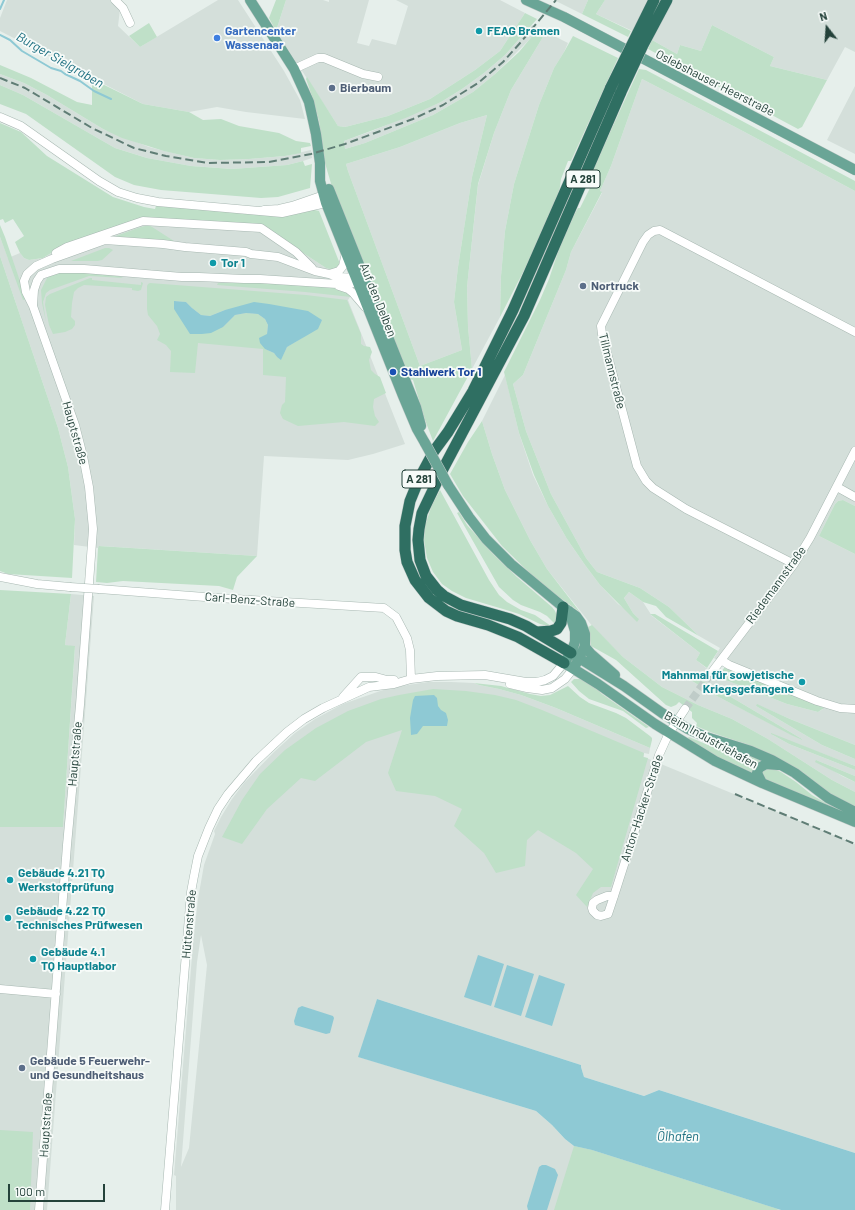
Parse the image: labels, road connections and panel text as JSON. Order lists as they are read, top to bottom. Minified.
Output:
{"streets":{"highway":["A 281"],"main road":["Oslebshauser Heerstraße","Auf den Delben","Beim Industriehafen"],"street":["Tillmannstraße","Hauptstraße","Riedemannstraße","Carl-Benz-Straße","Anton-Hacker-Straße","Hüttenstraße"]},"crossings":[["A 281","Auf den Delben"],["A 281","Beim Industriehafen"],["A 281","Hüttenstraße"],["Auf den Delben","Beim Industriehafen"],["Tillmannstraße","Riedemannstraße"],["Carl-Benz-Straße","Hüttenstraße"],["Beim Industriehafen","Anton-Hacker-Straße"],["Beim Industriehafen","Hüttenstraße"]],"water":["Burger Sielgraben","Ölhafen"],"places":["FEAG Bremen","Gartencenter Wassenaar","Bierbaum","Tor 1","Nortruck","Stahlwerk Tor 1","Mahnmal für sowjetische Kriegsgefangene","Gebäude 4.21 TQ Werkstoffprüfung","Gebäude 4.22 TQ Technisches Prüfwesen","Gebäude 4.1 TQ Hauptlabor","Gebäude 5 Feuerwehr- und Gesundheitshaus"],"scale_bar":"100 m","north":"top"}
